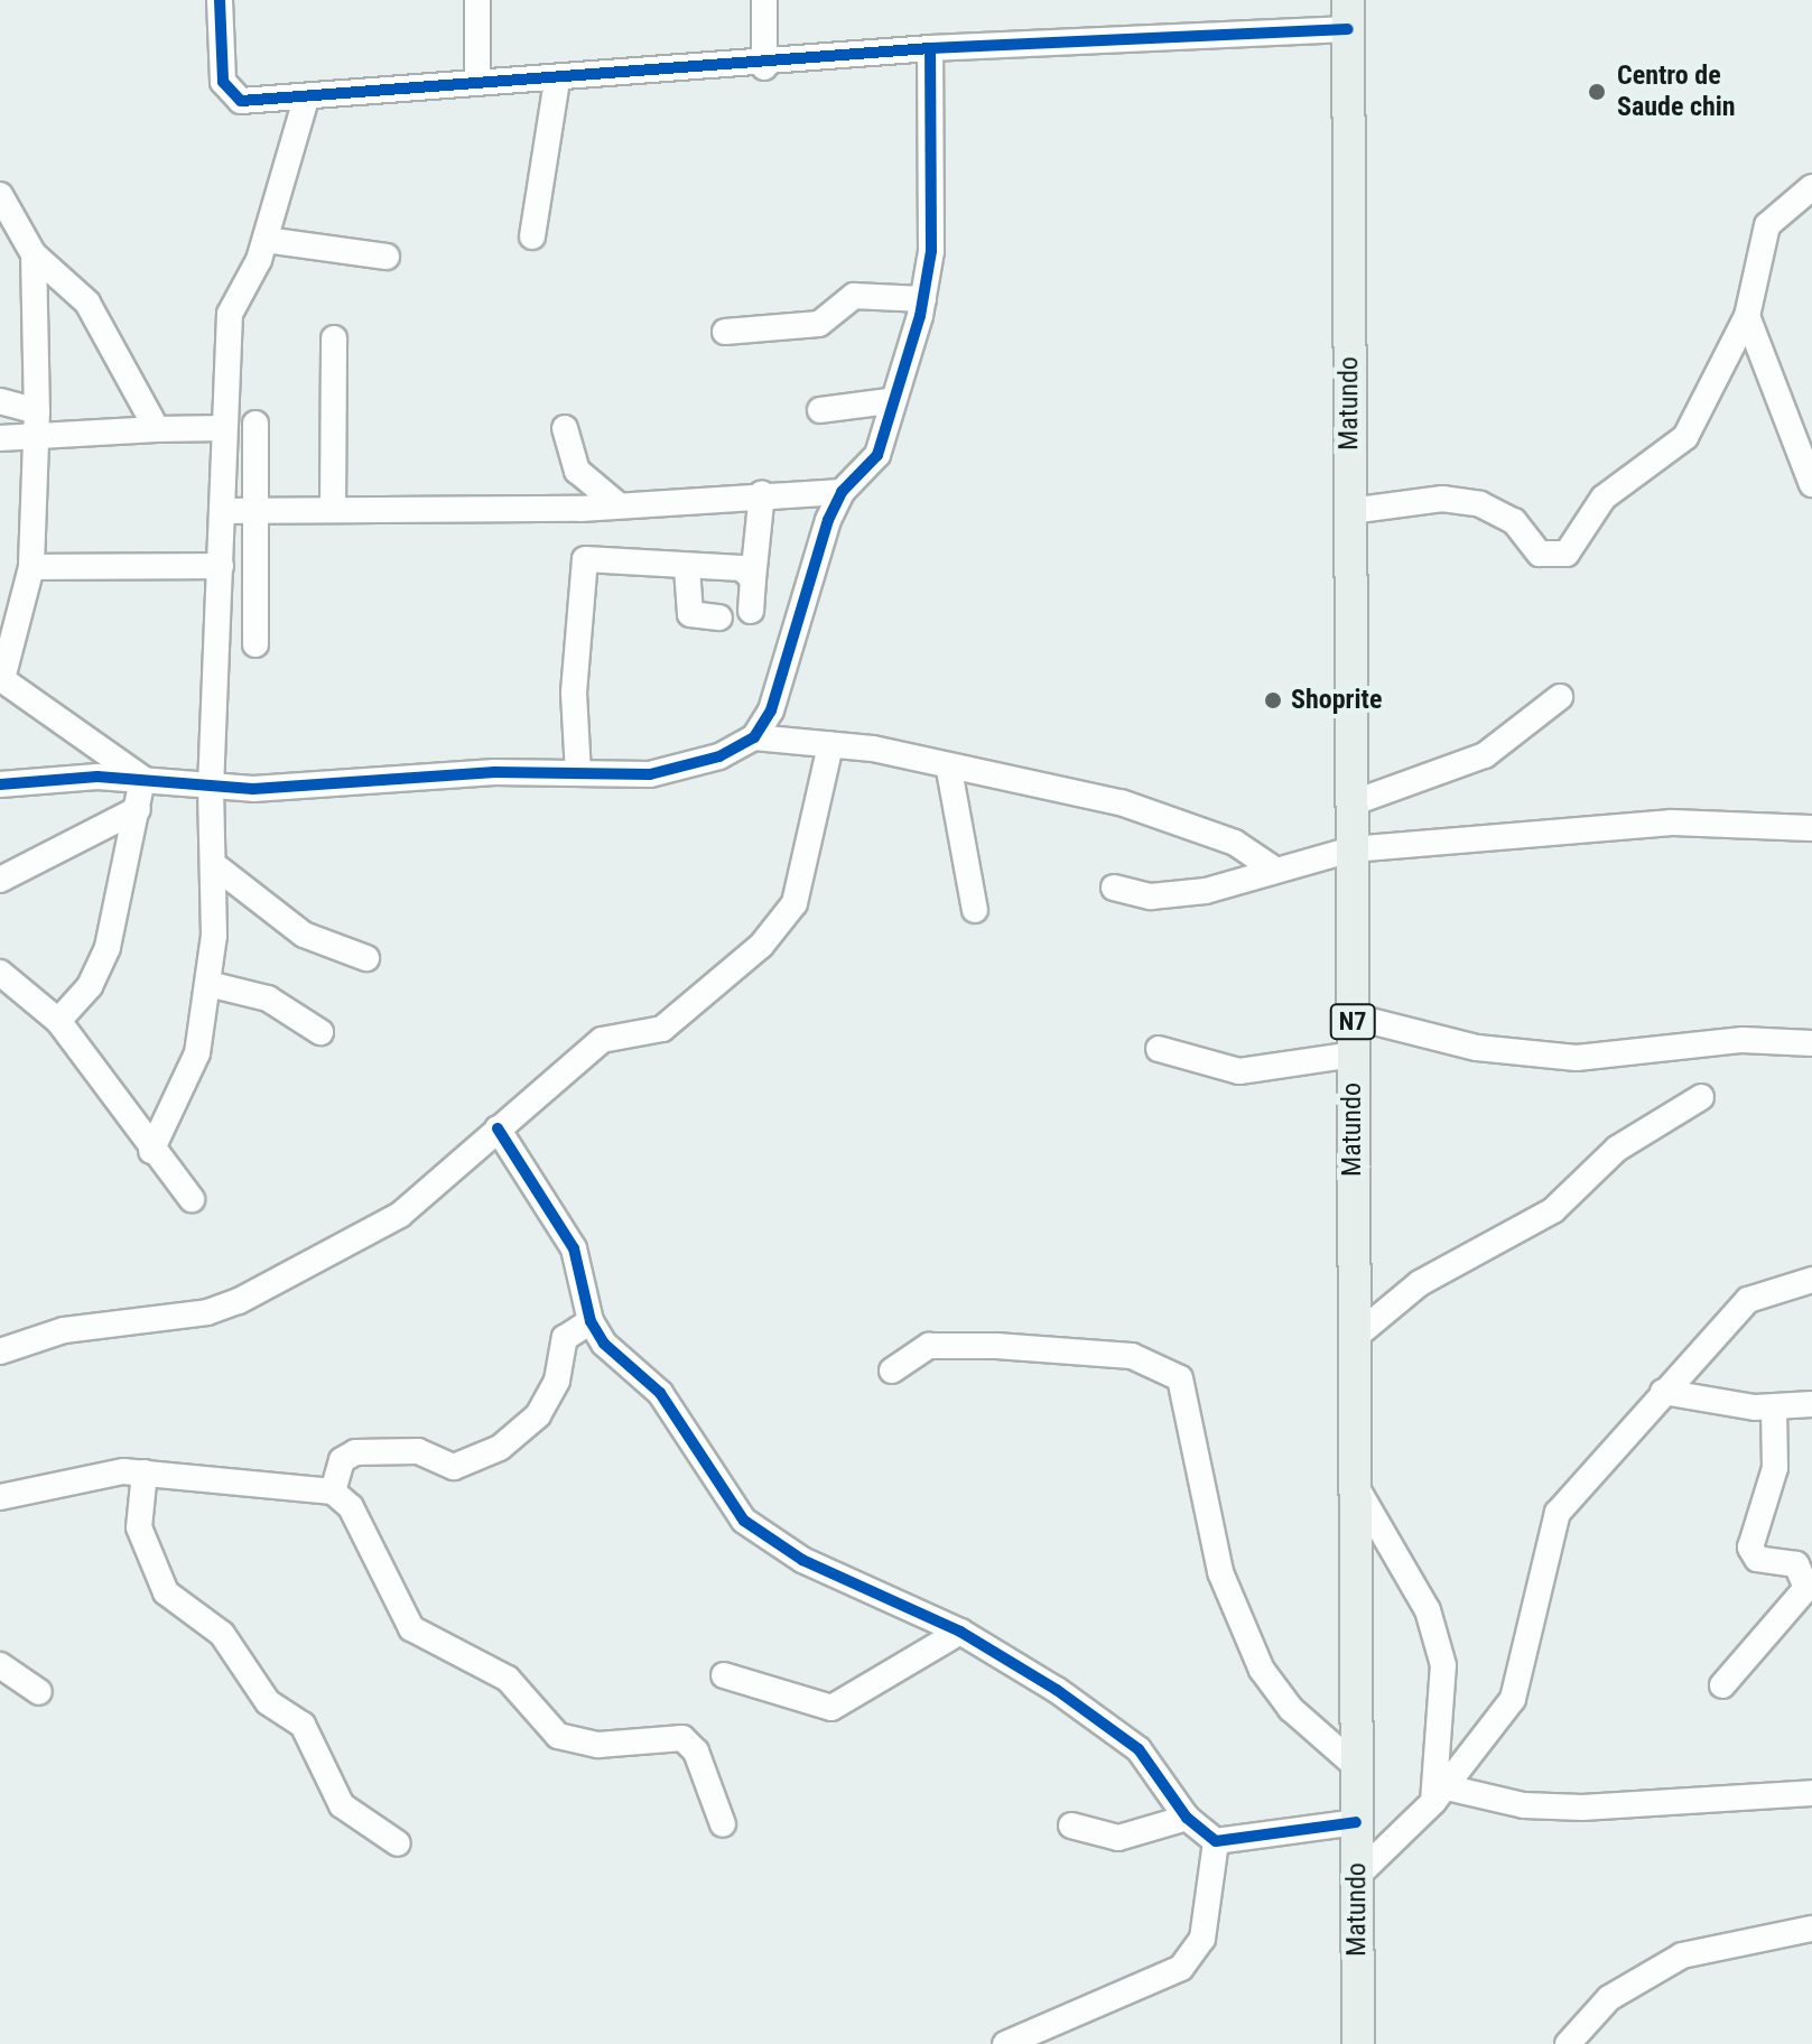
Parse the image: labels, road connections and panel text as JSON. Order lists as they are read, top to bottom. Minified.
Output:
{"streets":{"main road":["Matundo","N7"]},"places":["Centro de Saude chin","Shoprite"]}
